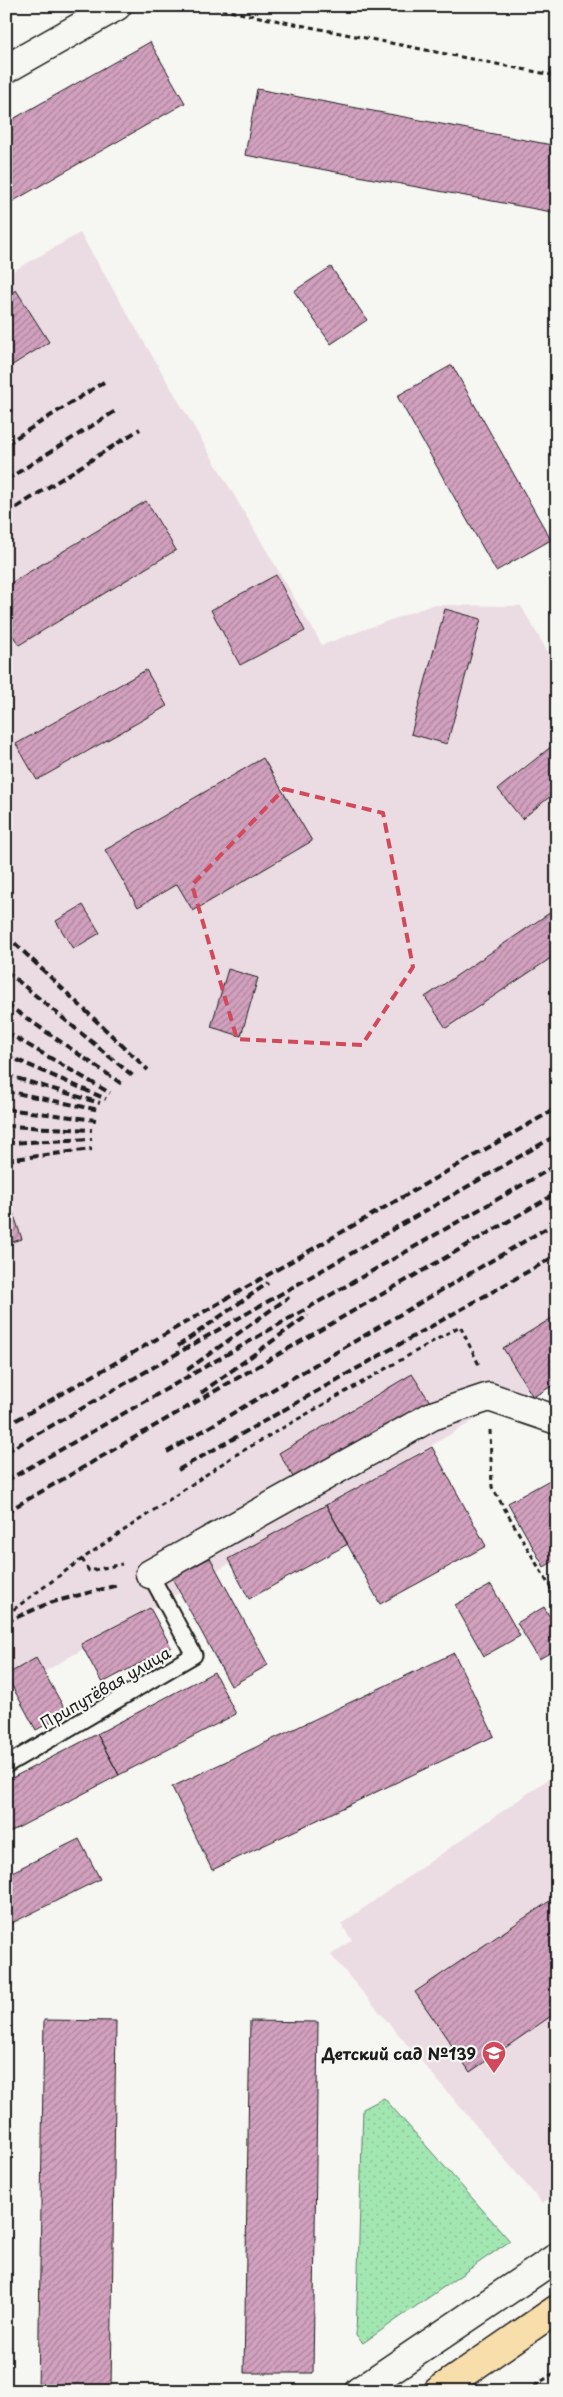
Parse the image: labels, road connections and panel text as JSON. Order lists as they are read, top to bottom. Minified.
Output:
{"streets":{"lane":["Припутёвая улица"]},"places":{"school or university":["Детский сад №139"]}}
